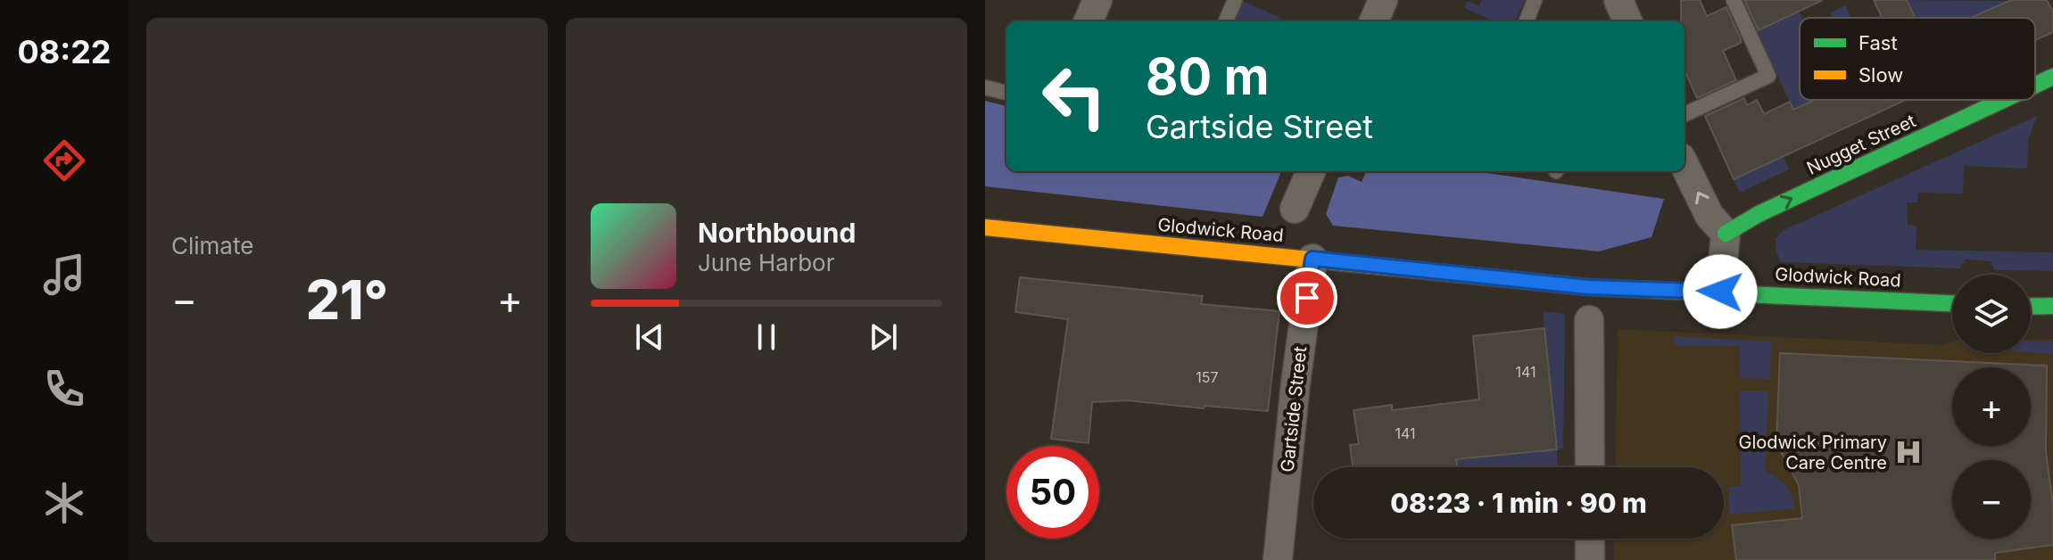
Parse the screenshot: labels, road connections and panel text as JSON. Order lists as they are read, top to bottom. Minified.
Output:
{"streets":{"main road":["Nugget Street","Glodwick Road"],"street":["Gartside Street"]},"crossings":[["Glodwick Road","Gartside Street"]],"one_way":["Nugget Street"],"places":{"hospital":["Glodwick Primary Care Centre"]},"house_numbers":["141","157","141"],"legend":["Fast","Slow"],"page":{"tabs":"08:22","tile":"Climate","turn":["80 m","Gartside Street"],"song":["Northbound","June Harbor"],"heat":["−","21°","+"],"map_buttons":["+","−"],"limit":"50","trip":"08:23 · 1 min · 90 m"}}
